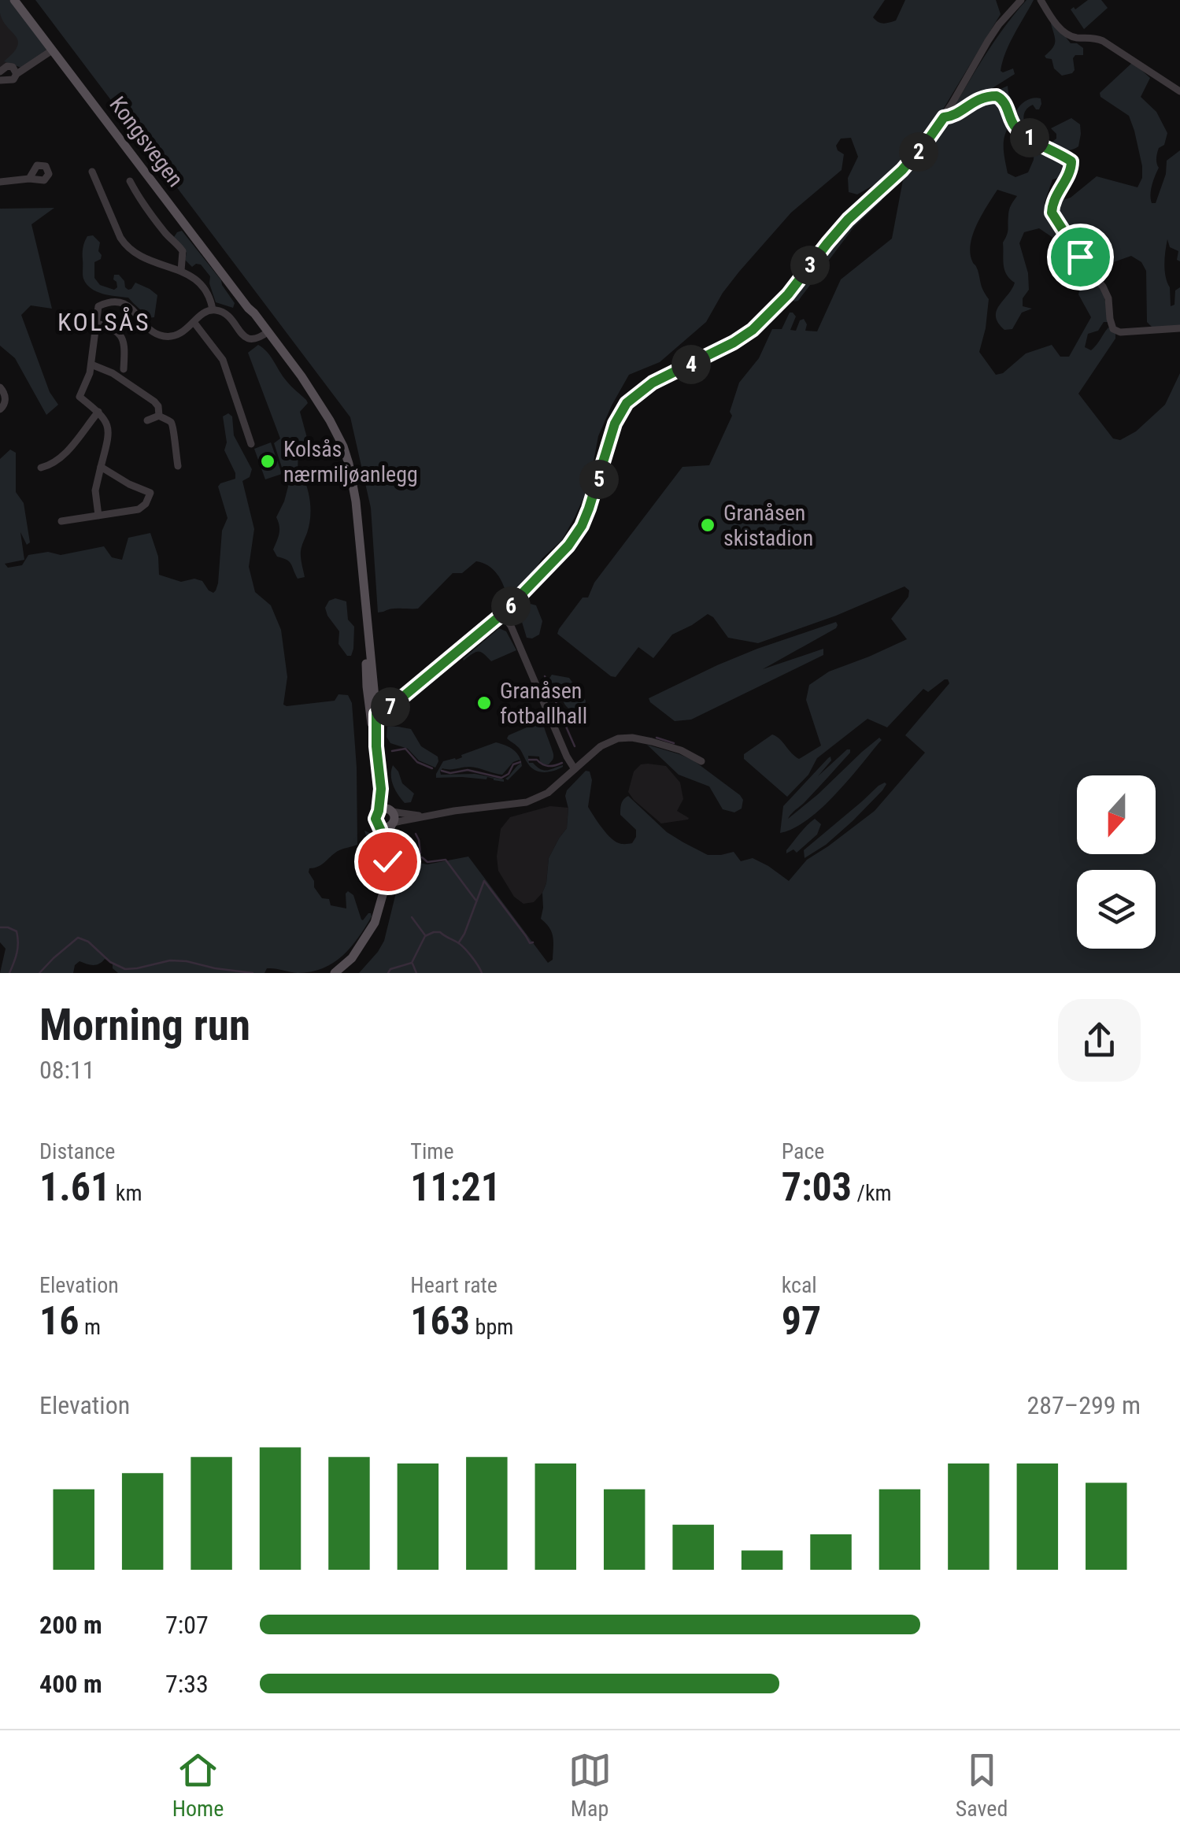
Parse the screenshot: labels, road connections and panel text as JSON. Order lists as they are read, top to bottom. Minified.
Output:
{"streets":{"main road":["Kongsvegen"]},"districts":["KOLSÅS"],"places":["Kolsås nærmiljøanlegg","Granåsen skistadion","Granåsen fotballhall"],"north":"bottom","page":{"pins":["1","2","3","4","5","6","7"],"heading":["Morning run","08:11"],"stats":[["Distance","1.61 km"],["Time","11:21"],["Pace","7:03 /km"],["Elevation","16 m"],["Heart rate","163 bpm"],["kcal","97"]],"chart":["Elevation","287–299 m"],"list":[{"name":"200 m","note":"7:07"},{"name":"400 m","note":"7:33"}],"tabs":["Home","Map","Saved"]}}
